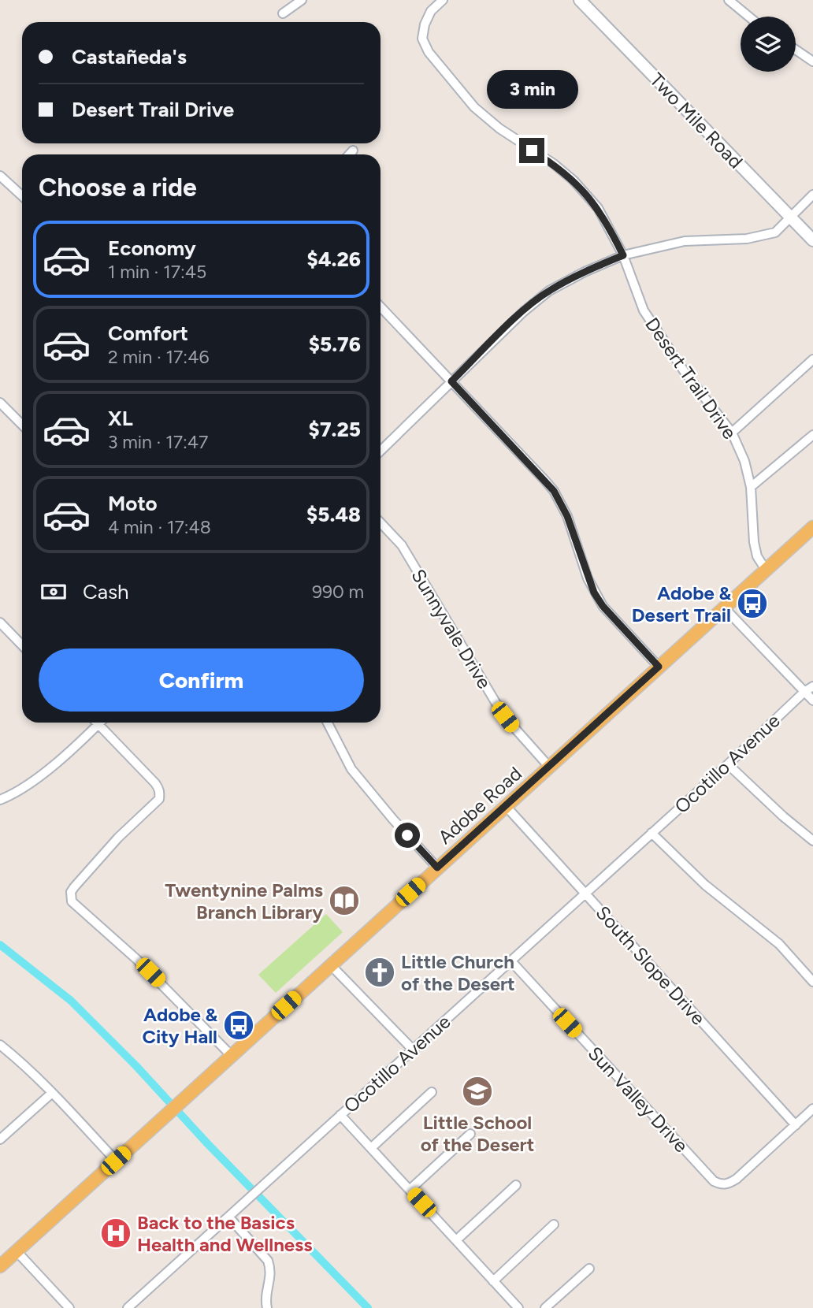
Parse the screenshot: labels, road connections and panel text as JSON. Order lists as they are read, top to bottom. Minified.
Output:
{"streets":{"main road":["Two Mile Road","Adobe Road"],"street":["Desert Trail Drive","Sunnyvale Drive","Ocotillo Avenue","South Slope Drive","Sun Valley Drive"]},"crossings":[["Desert Trail Drive","Adobe Road"],["Sunnyvale Drive","Adobe Road"],["Ocotillo Avenue","South Slope Drive"],["Ocotillo Avenue","Sun Valley Drive"],["Adobe Road","South Slope Drive"],["South Slope Drive","Sun Valley Drive"]],"places":{"bus stop":["Adobe & Desert Trail","Adobe & City Hall"],"library":["Twentynine Palms Branch Library"],"church":["Little Church of the Desert"],"school or university":["Little School of the Desert"],"hospital":["Back to the Basics Health and Wellness"]},"page":{"banner":["Castañeda's","Desert Trail Drive"],"bubble":"3 min","heading":"Choose a ride","list":[{"name":"Economy","note":"1 min · 17:45","value":"$4.26"},{"name":"Comfort","note":"2 min · 17:46","value":"$5.76"},{"name":"XL","note":"3 min · 17:47","value":"$7.25"},{"name":"Moto","note":"4 min · 17:48","value":"$5.48"}],"pay":["Cash","990 m"],"buttons":"Confirm"}}
